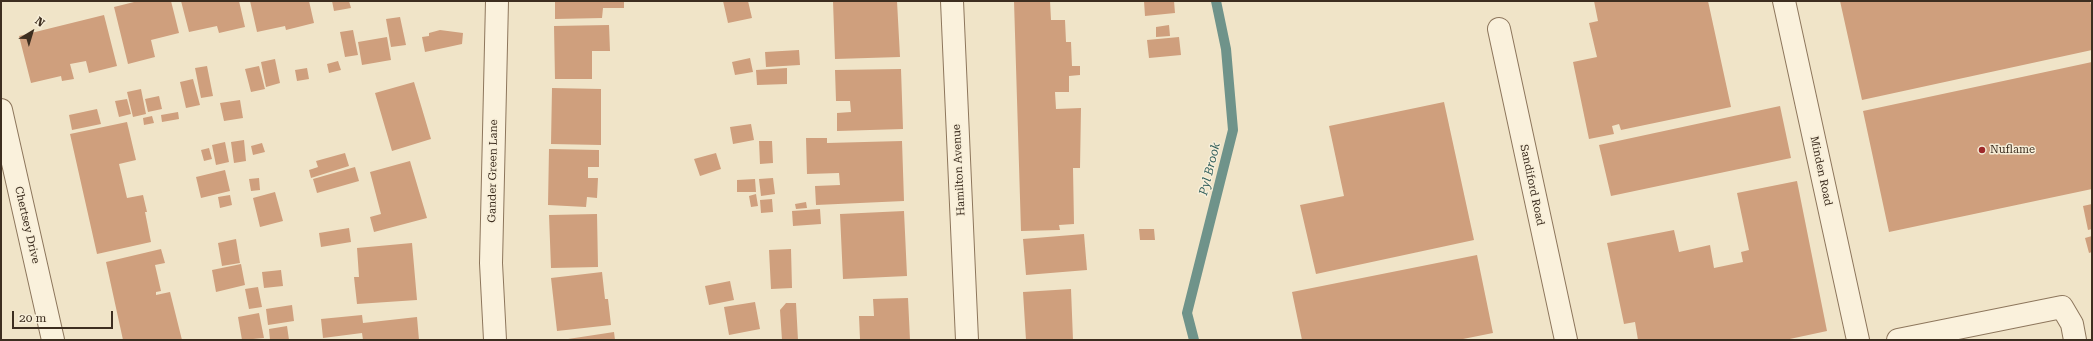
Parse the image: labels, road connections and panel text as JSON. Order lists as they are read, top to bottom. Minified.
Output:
{"streets":{"street":["Hamilton Avenue","Gander Green Lane","Minden Road","Sandiford Road","Chertsey Drive"]},"water":["Pyl Brook"],"places":["Nuflame"],"scale_bar":"20 m","north":"top right"}
